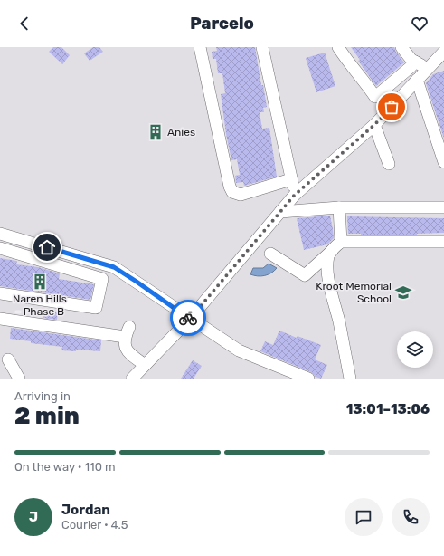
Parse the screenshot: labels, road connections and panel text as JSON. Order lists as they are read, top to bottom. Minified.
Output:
{"places":{"building":["Anies","Naren Hills - Phase B"],"school or university":["Kroot Memorial School"]},"page":{"header":"Parcelo","heading":["2 min","Arriving in","13:01–13:06"],"panel":["Jordan","Courier · 4.5"],"bar":"On the way · 110 m","round":"J"}}
